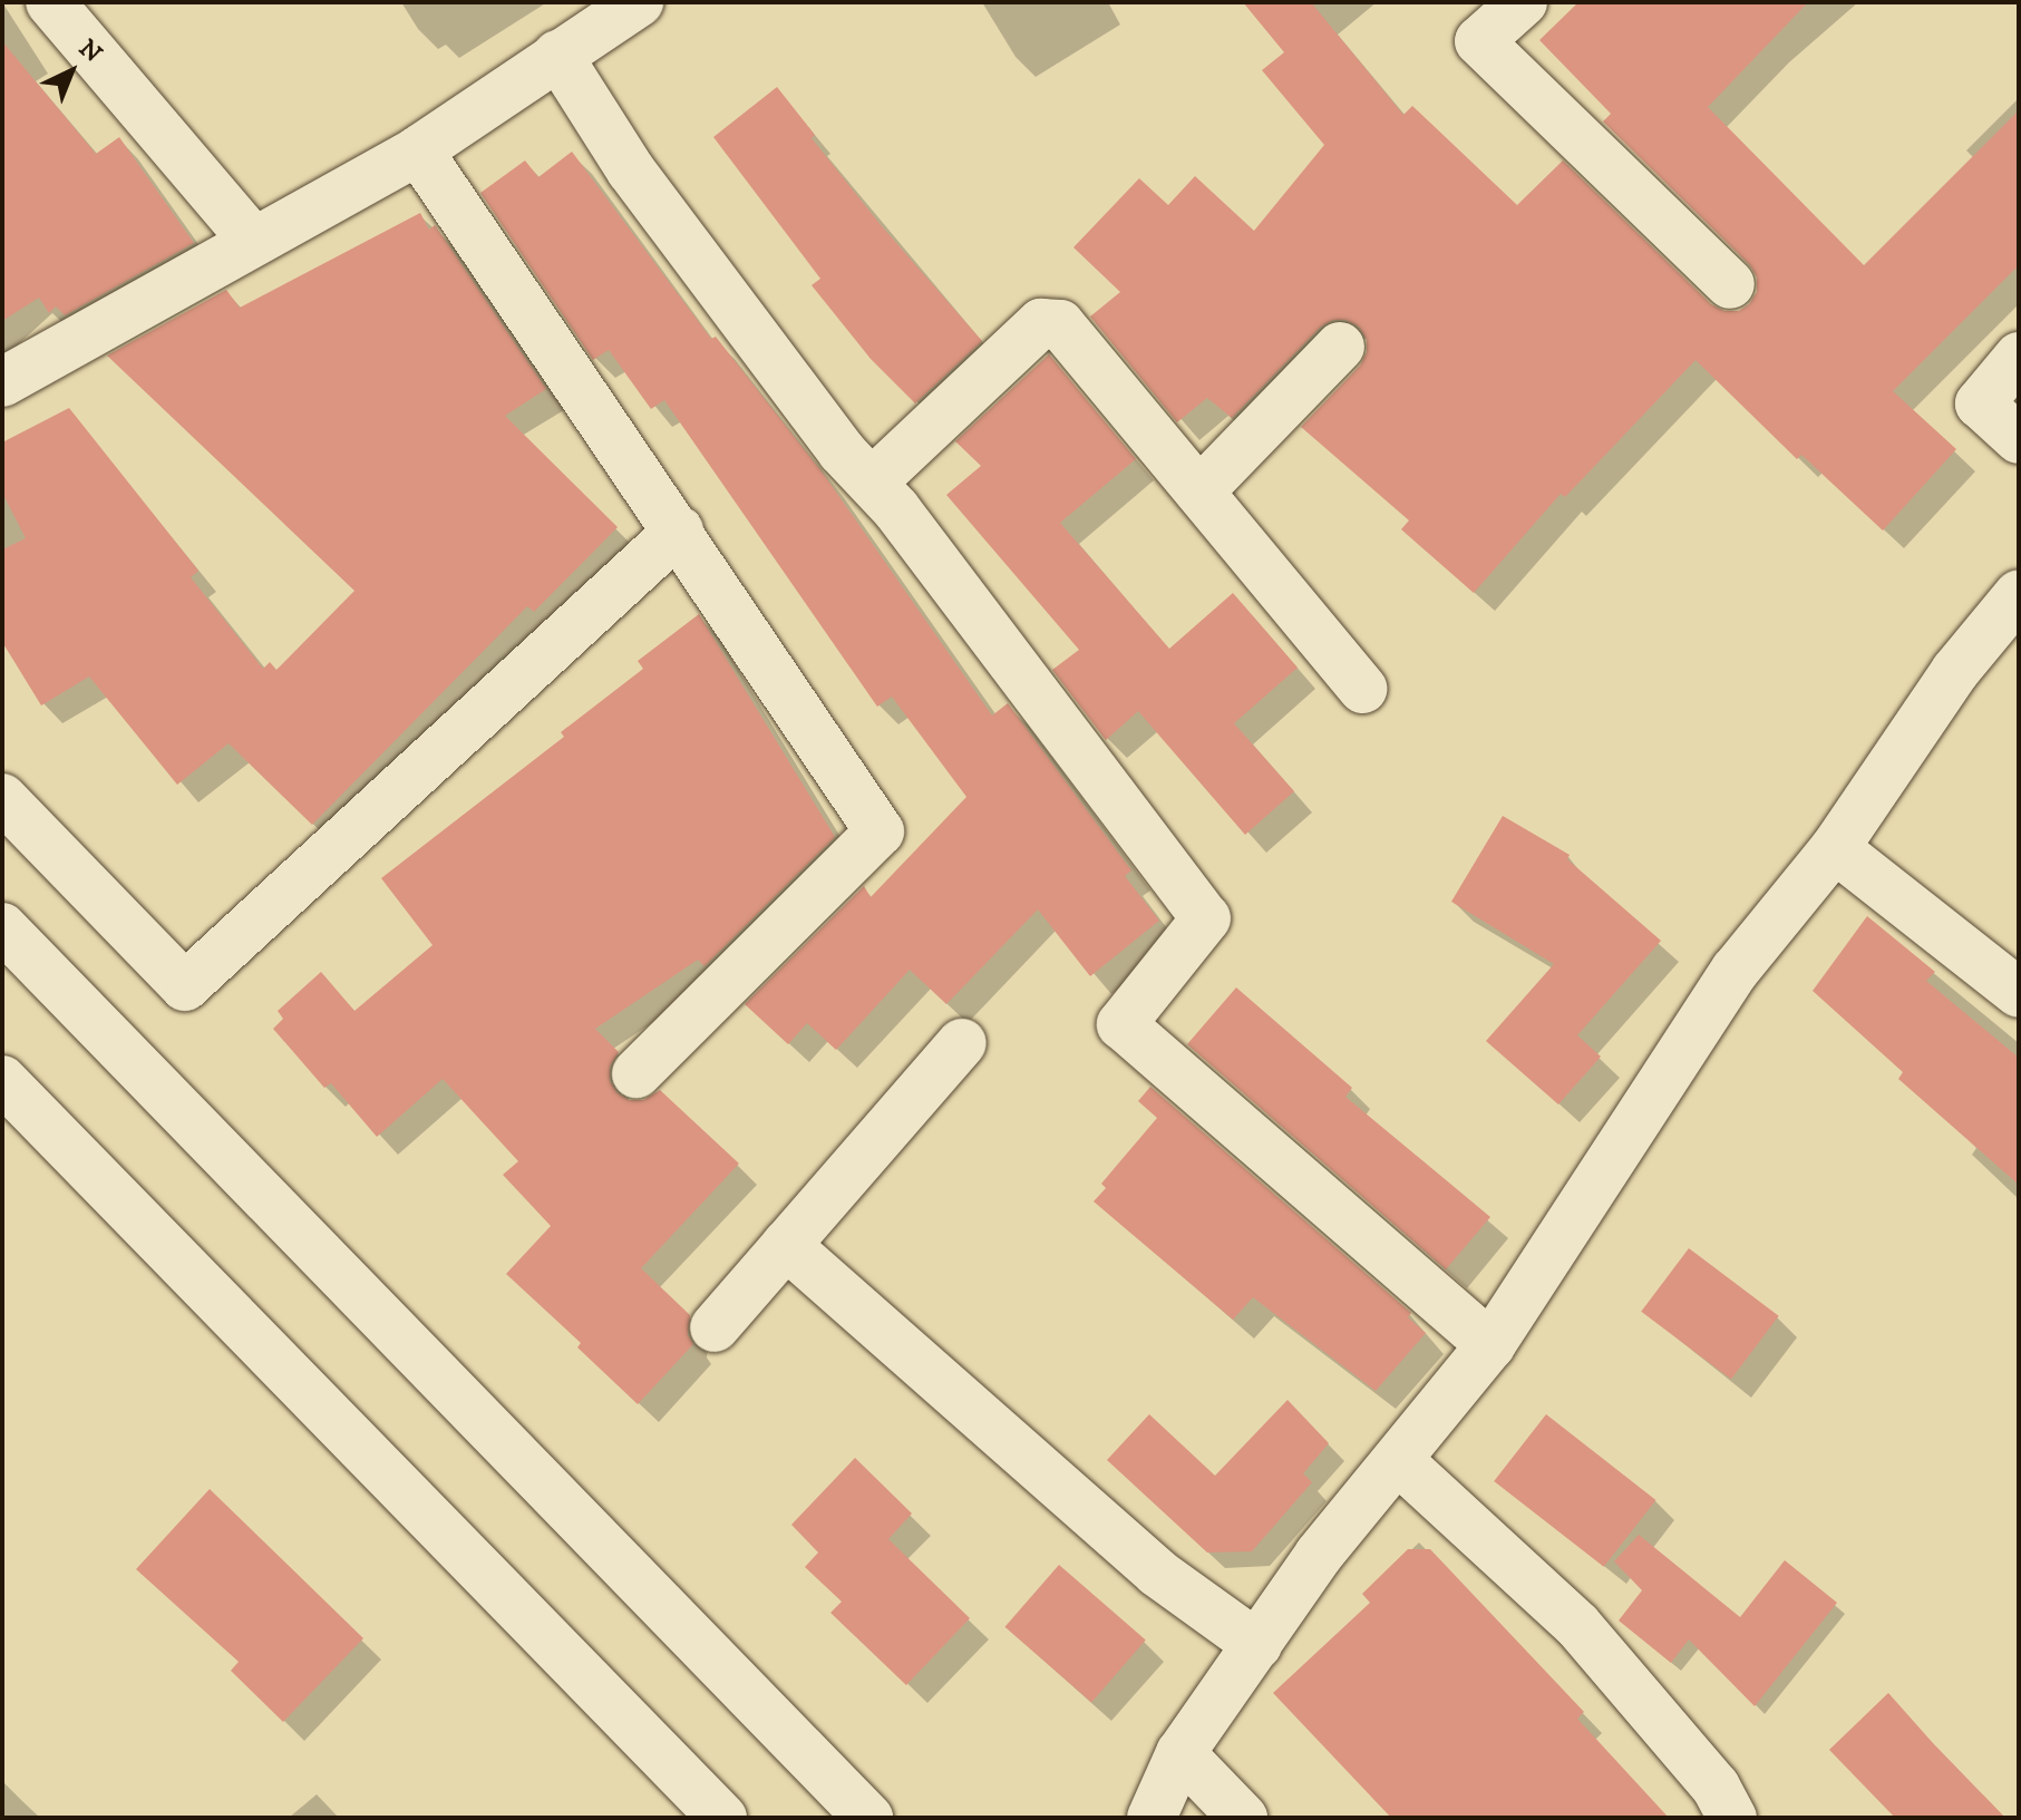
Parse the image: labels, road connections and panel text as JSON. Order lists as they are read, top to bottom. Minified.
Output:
{"north":"top right"}
